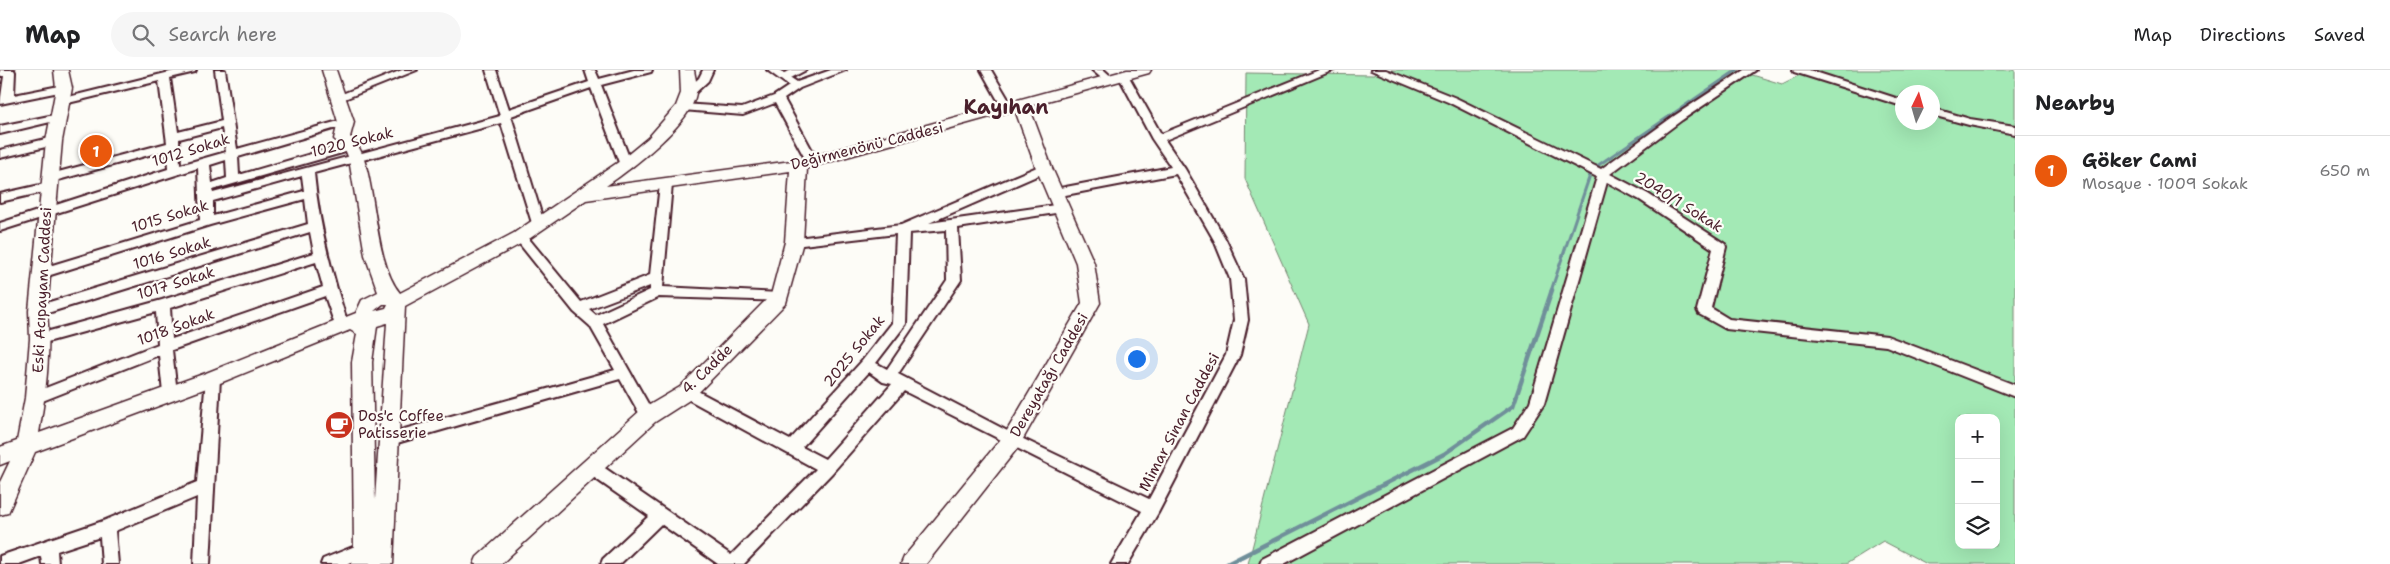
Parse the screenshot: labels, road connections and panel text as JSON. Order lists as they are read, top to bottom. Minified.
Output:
{"streets":{"street":["1020 Sokak","Değirmenönü Caddesi","1012 Sokak","2040/1 Sokak","1015 Sokak","1016 Sokak","1017 Sokak","Eski Acıpayam Caddesi","1018 Sokak","2025 Sokak","4. Cadde","Dereyatağı Caddesi","Mimar Sinan Caddesi"]},"crossings":[["Değirmenönü Caddesi","4. Cadde"],["Değirmenönü Caddesi","Dereyatağı Caddesi"],["Değirmenönü Caddesi","Mimar Sinan Caddesi"],["1012 Sokak","Eski Acıpayam Caddesi"],["1015 Sokak","Eski Acıpayam Caddesi"],["1016 Sokak","Eski Acıpayam Caddesi"],["1017 Sokak","Eski Acıpayam Caddesi"],["Eski Acıpayam Caddesi","1018 Sokak"]],"districts":["Kayıhan"],"places":{"cafe":["Dos'c Coffee Patisserie"]},"north":"top","page":{"header":"Map","search":"Search here","nav":["Map","Directions","Saved"],"heading":"Nearby","pins":"1","list":[{"mark":"1","name":"Göker Cami","note":"Mosque · 1009 Sokak","value":"650 m"}],"map_buttons":["+","−"]}}
